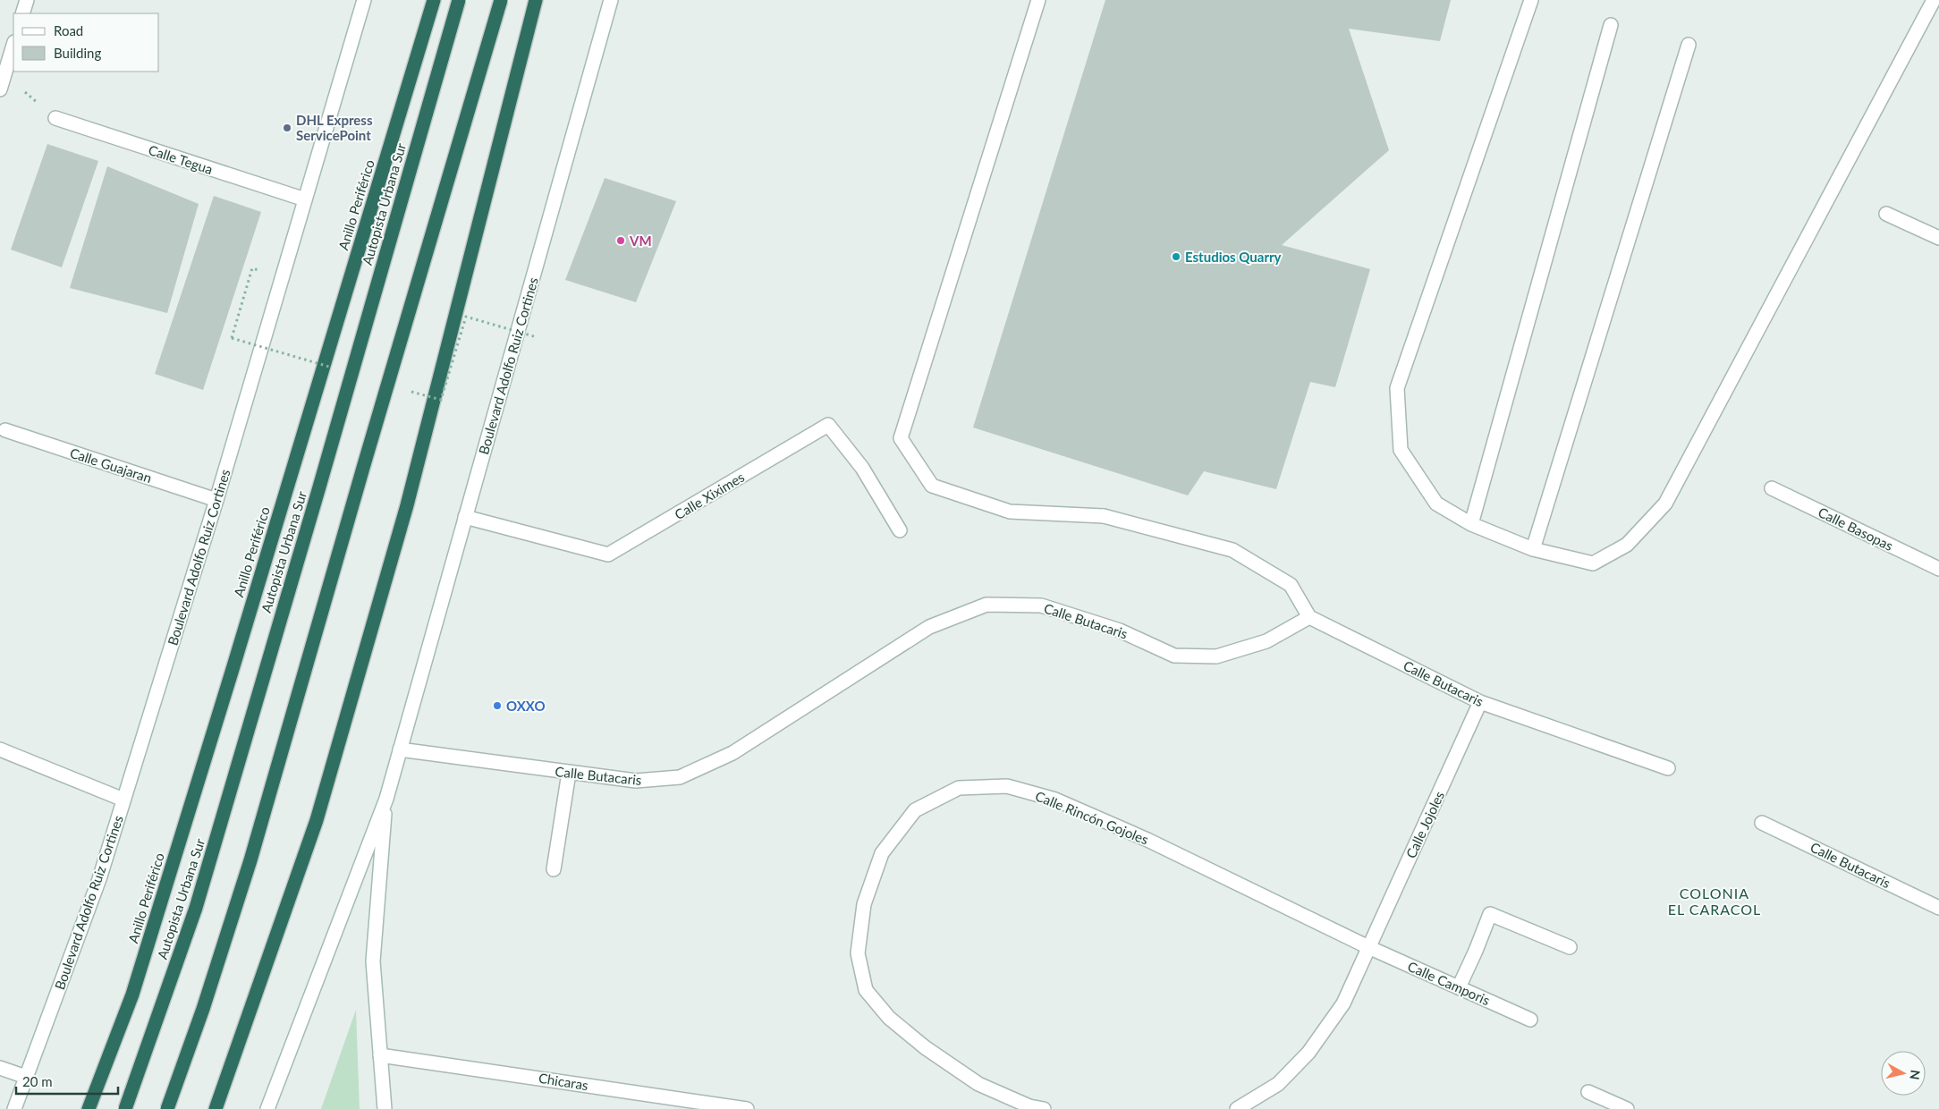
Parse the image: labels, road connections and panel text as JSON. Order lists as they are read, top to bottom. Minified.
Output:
{"streets":{"highway":["Autopista Urbana Sur","Anillo Periférico"],"street":["Calle Tegua","Boulevard Adolfo Ruiz Cortines","Calle Guajaran","Calle Xiximes","Calle Basopas","Calle Butacaris","Calle Rincón Gojoles","Calle Jojoles","Calle Camporis","Chicaras"]},"crossings":[["Calle Tegua","Boulevard Adolfo Ruiz Cortines"],["Boulevard Adolfo Ruiz Cortines","Calle Guajaran"],["Boulevard Adolfo Ruiz Cortines","Calle Xiximes"],["Boulevard Adolfo Ruiz Cortines","Calle Butacaris"],["Calle Butacaris","Calle Jojoles"],["Calle Rincón Gojoles","Calle Jojoles"],["Calle Rincón Gojoles","Calle Camporis"],["Calle Jojoles","Calle Camporis"]],"districts":["COLONIA EL CARACOL"],"places":["DHL Express ServicePoint","VM","Estudios Quarry","OXXO"],"legend":["Road","Building"],"scale_bar":"20 m","north":"right"}
